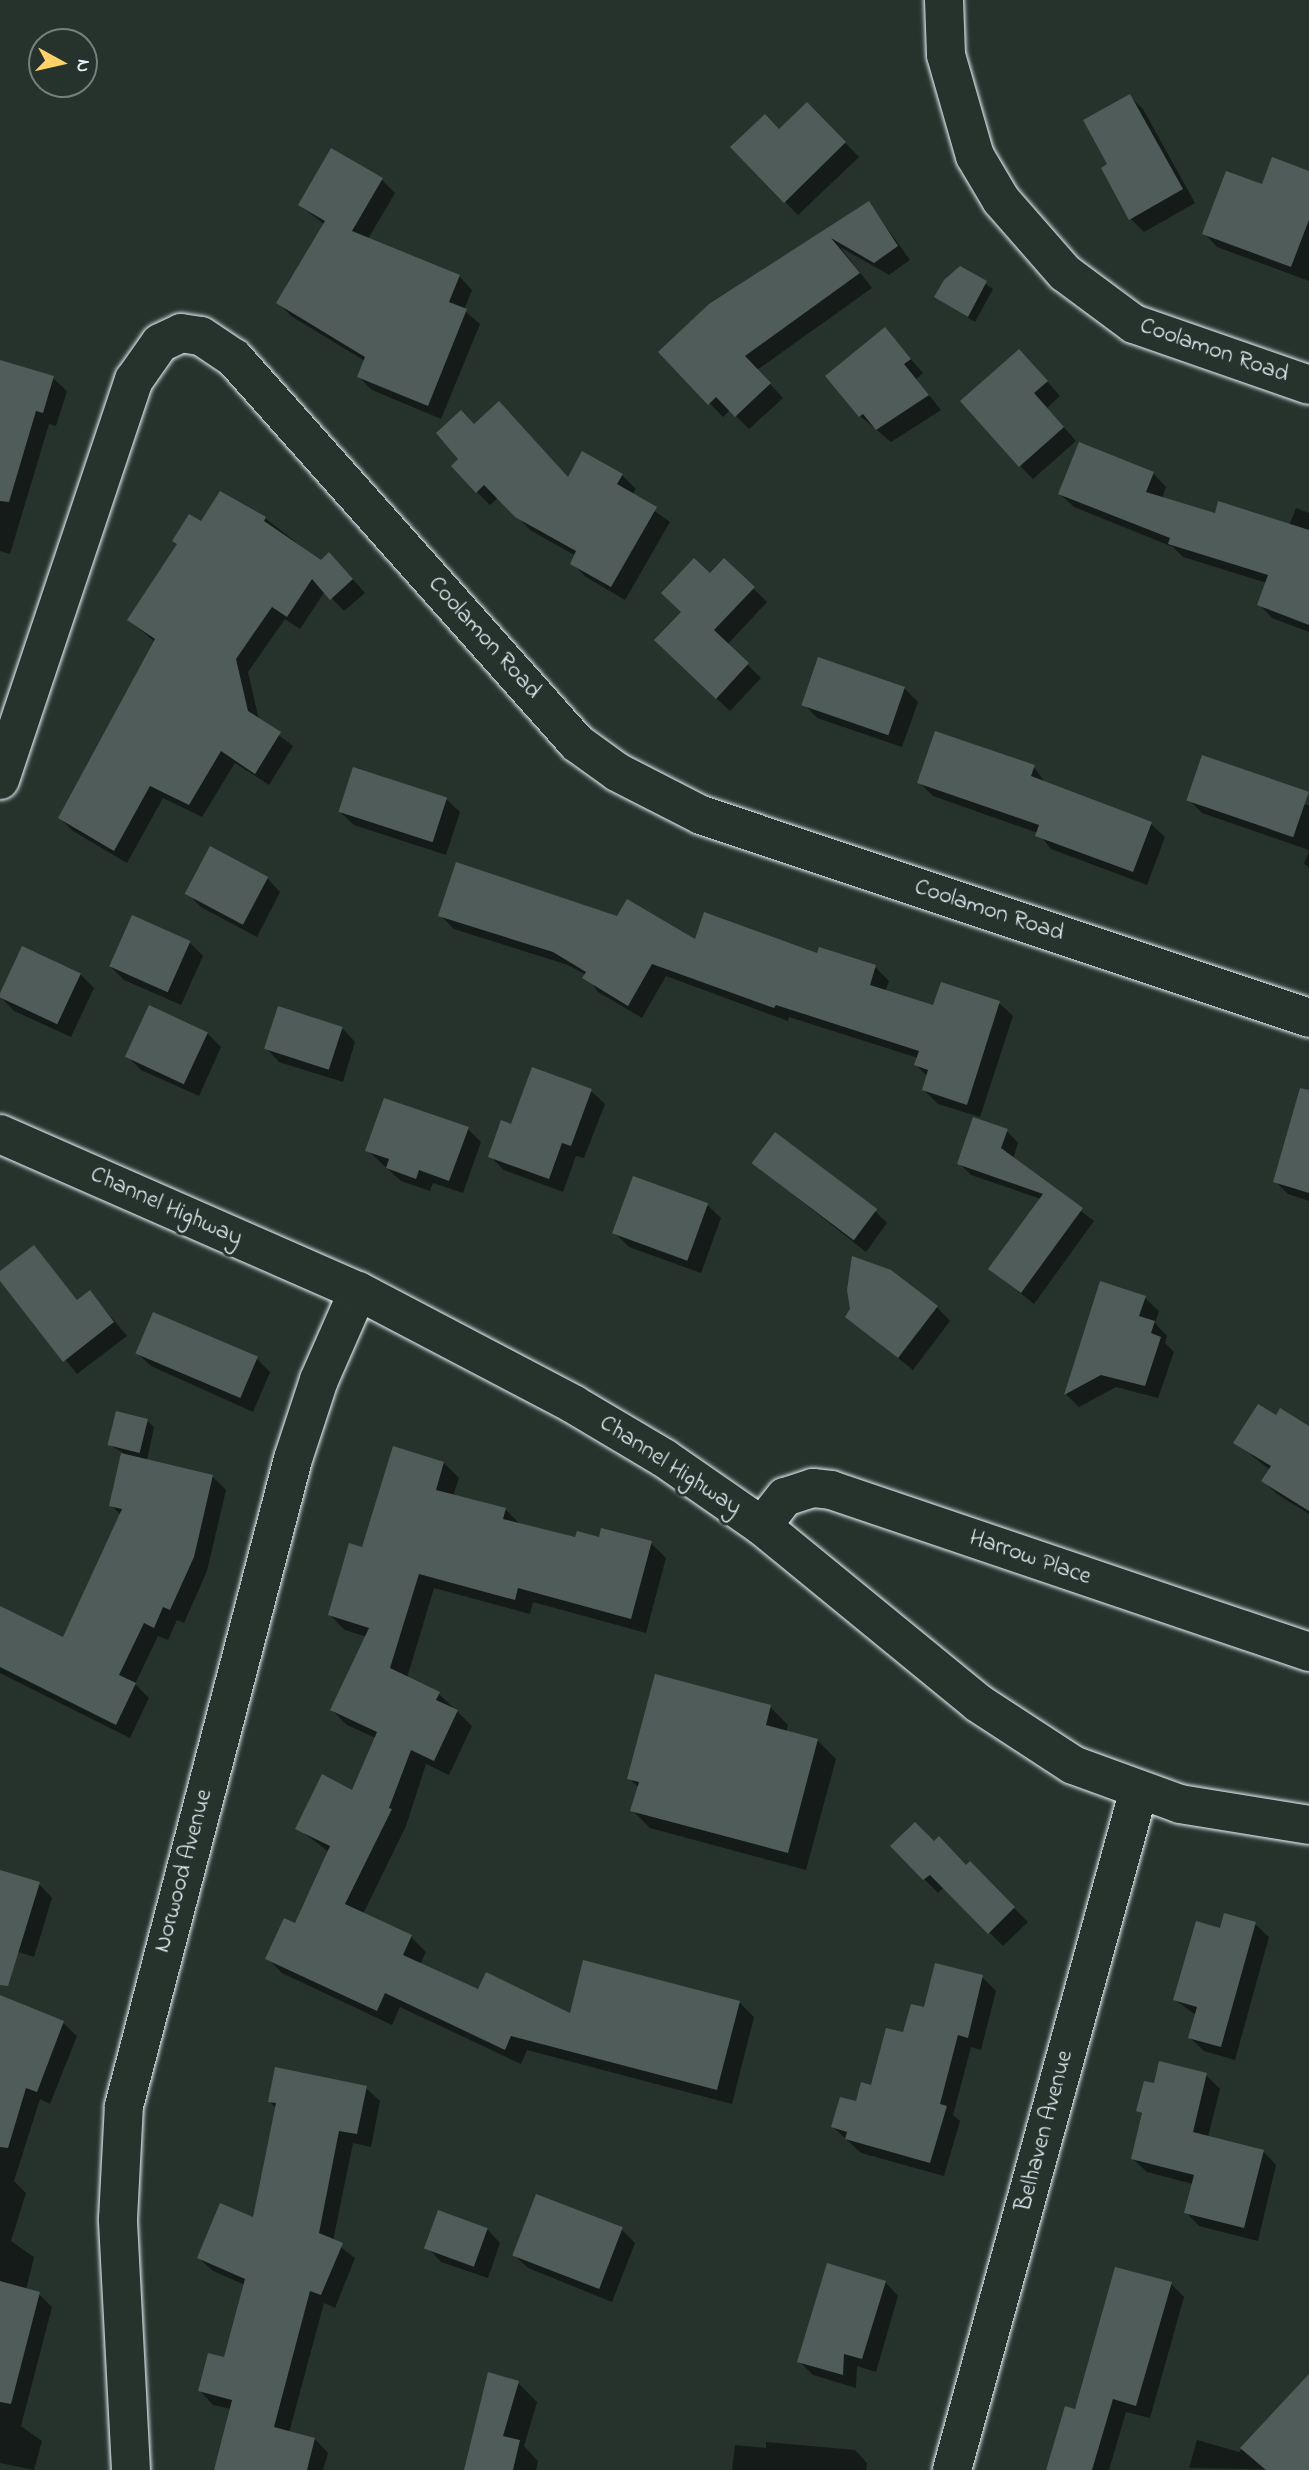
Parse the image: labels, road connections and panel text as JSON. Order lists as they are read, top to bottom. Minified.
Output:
{"streets":{"street":["Coolamon Road","Channel Highway","Harrow Place","Norwood Avenue","Belhaven Avenue"]},"crossings":[["Channel Highway","Harrow Place"],["Channel Highway","Norwood Avenue"],["Channel Highway","Belhaven Avenue"]],"north":"right"}
